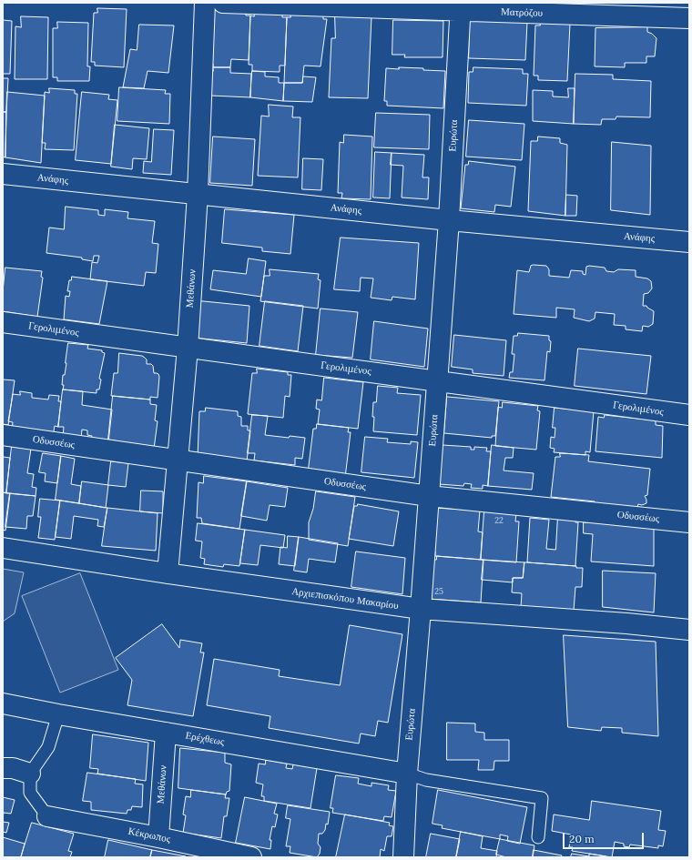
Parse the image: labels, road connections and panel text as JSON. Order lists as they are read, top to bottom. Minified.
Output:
{"streets":{"street":["Ματρόζου","Ευρώτα","Ανάφης","Μεθάνων","Γερολιμένος","Οδυσσέως","Αρχιεπισκόπου Μακαρίου","Ερέχθεως","Κέκρωπος"]},"crossings":[["Ματρόζου","Ευρώτα"],["Ευρώτα","Ανάφης"],["Ευρώτα","Γερολιμένος"],["Ευρώτα","Οδυσσέως"],["Ευρώτα","Αρχιεπισκόπου Μακαρίου"],["Ευρώτα","Ερέχθεως"],["Ανάφης","Μεθάνων"],["Μεθάνων","Γερολιμένος"],["Μεθάνων","Οδυσσέως"],["Μεθάνων","Αρχιεπισκόπου Μακαρίου"],["Μεθάνων","Ερέχθεως"],["Μεθάνων","Κέκρωπος"]],"house_numbers":["22","25"],"scale_bar":"20 m"}
